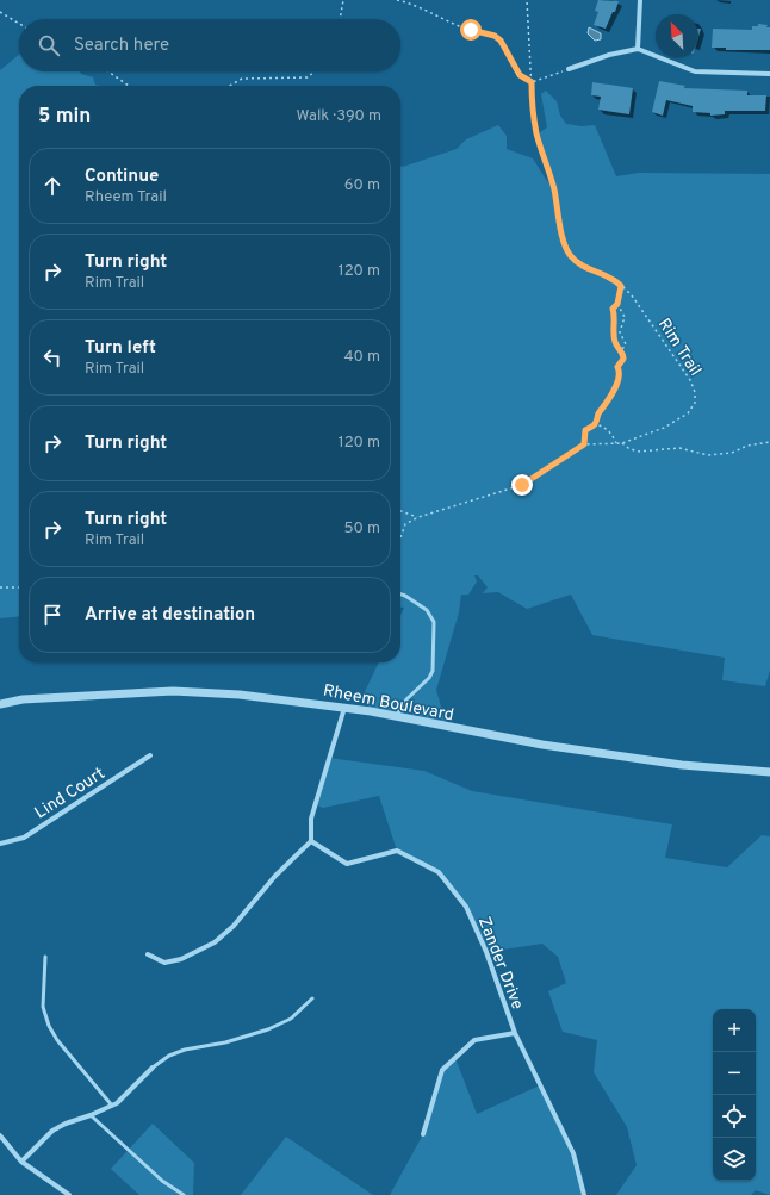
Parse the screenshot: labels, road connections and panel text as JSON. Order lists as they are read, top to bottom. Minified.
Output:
{"streets":{"street":["Rheem Boulevard","Lind Court","Zander Drive"],"path":["Rim Trail"]},"north":"top left","page":{"search":"Search here","heading":["5 min","Walk · 390 m"],"list":[["Continue","Rheem Trail","60 m"],["Turn right","Rim Trail","120 m"],["Turn left","Rim Trail","40 m"],["Turn right","120 m"],["Turn right","Rim Trail","50 m"],"Arrive at destination"],"map_buttons":["+","−"]}}
